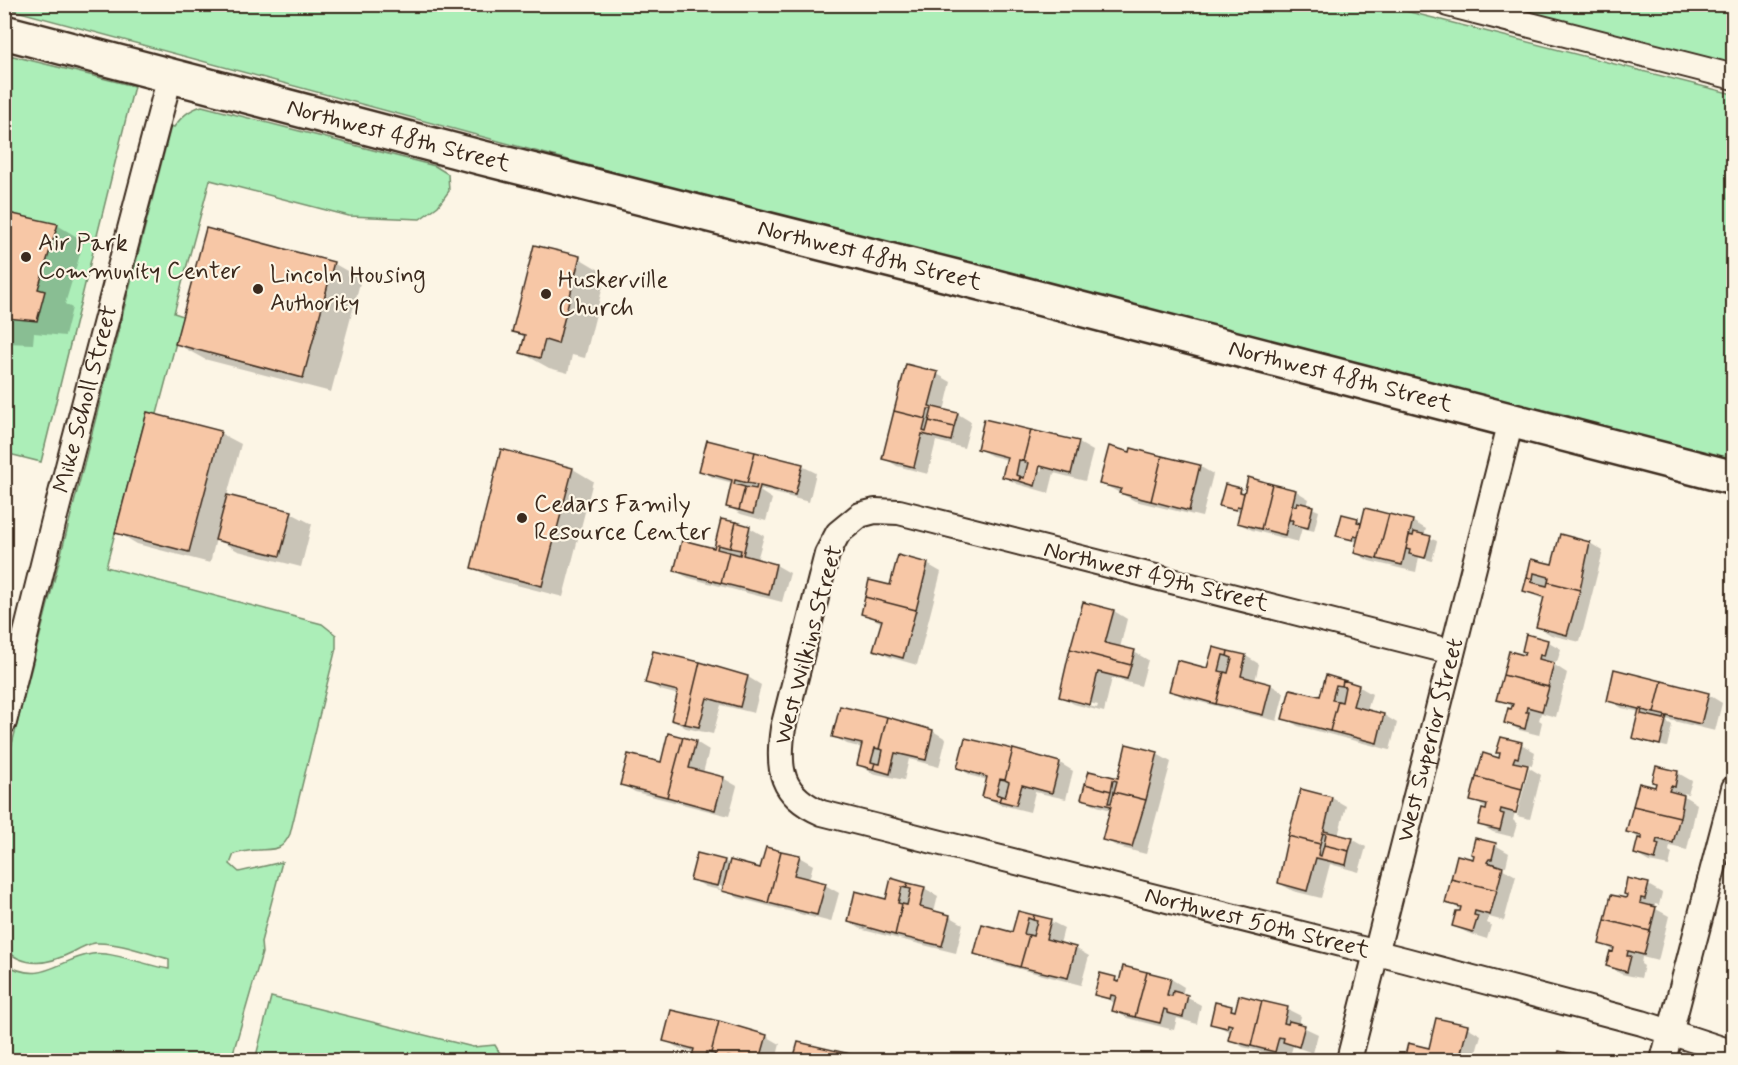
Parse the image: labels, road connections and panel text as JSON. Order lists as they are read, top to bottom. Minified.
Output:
{"streets":{"main road":["Northwest 48th Street"],"street":["Mike Scholl Street","Northwest 49th Street","West Wilkins Street","West Superior Street","Northwest 50th Street"]},"crossings":[["Northwest 48th Street","Mike Scholl Street"],["Northwest 48th Street","West Superior Street"],["Northwest 49th Street","West Wilkins Street"],["Northwest 49th Street","West Superior Street"],["West Wilkins Street","Northwest 50th Street"],["West Superior Street","Northwest 50th Street"]],"places":["Air Park Community Center","Lincoln Housing Authority","Huskerville Church","Cedars Family Resource Center"]}
